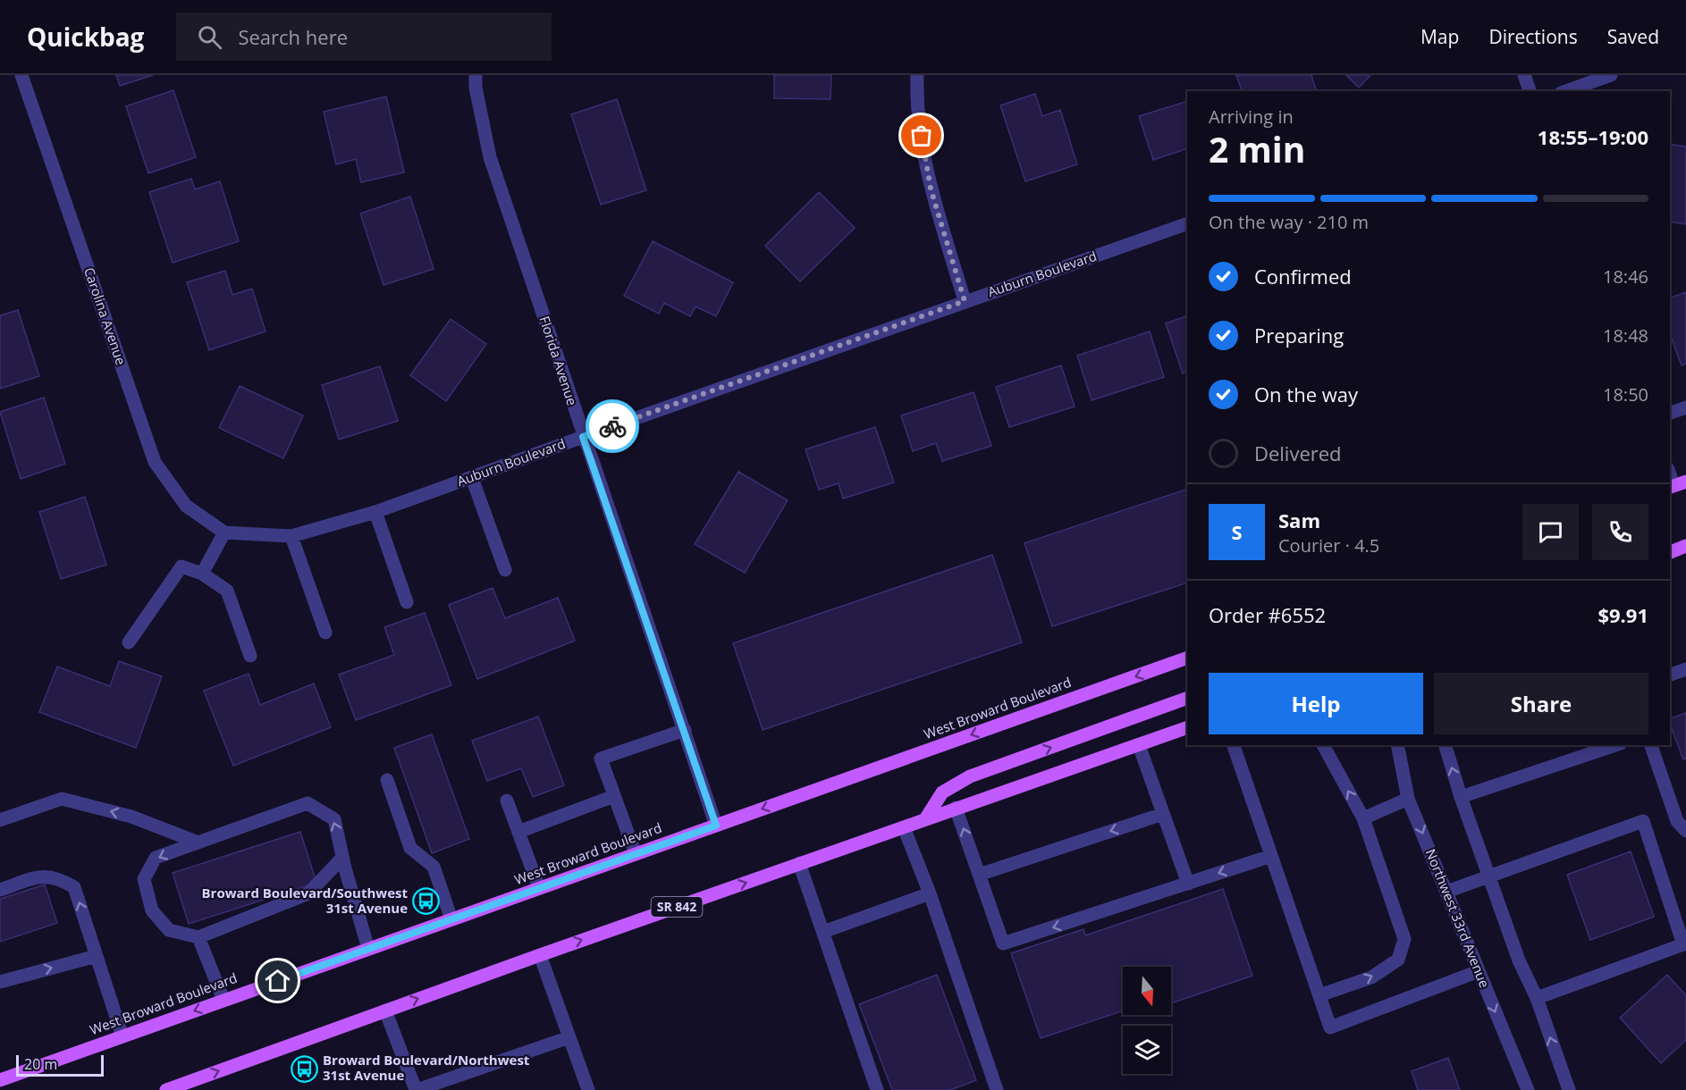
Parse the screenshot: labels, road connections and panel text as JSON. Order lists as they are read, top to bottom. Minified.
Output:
{"streets":{"main road":["West Broward Boulevard","SR 842"],"street":["Auburn Boulevard","Carolina Avenue","Florida Avenue","Northwest 33rd Avenue"]},"crossings":[["Auburn Boulevard","Carolina Avenue"],["Auburn Boulevard","Florida Avenue"],["Florida Avenue","West Broward Boulevard"]],"places":{"bus stop":["Broward Boulevard/Southwest 31st Avenue","Broward Boulevard/Northwest 31st Avenue"]},"scale_bar":"20 m","north":"bottom","page":{"header":"Quickbag","search":"Search here","nav":["Map","Directions","Saved"],"heading":["2 min","Arriving in","18:55–19:00"],"panel":["Sam","Courier · 4.5","Order #6552","$9.91"],"bar":"On the way · 210 m","list":[["Confirmed","18:46"],["Preparing","18:48"],["On the way","18:50"],"Delivered"],"round":"S","buttons":["Help","Share"],"scale":"20 m"}}
